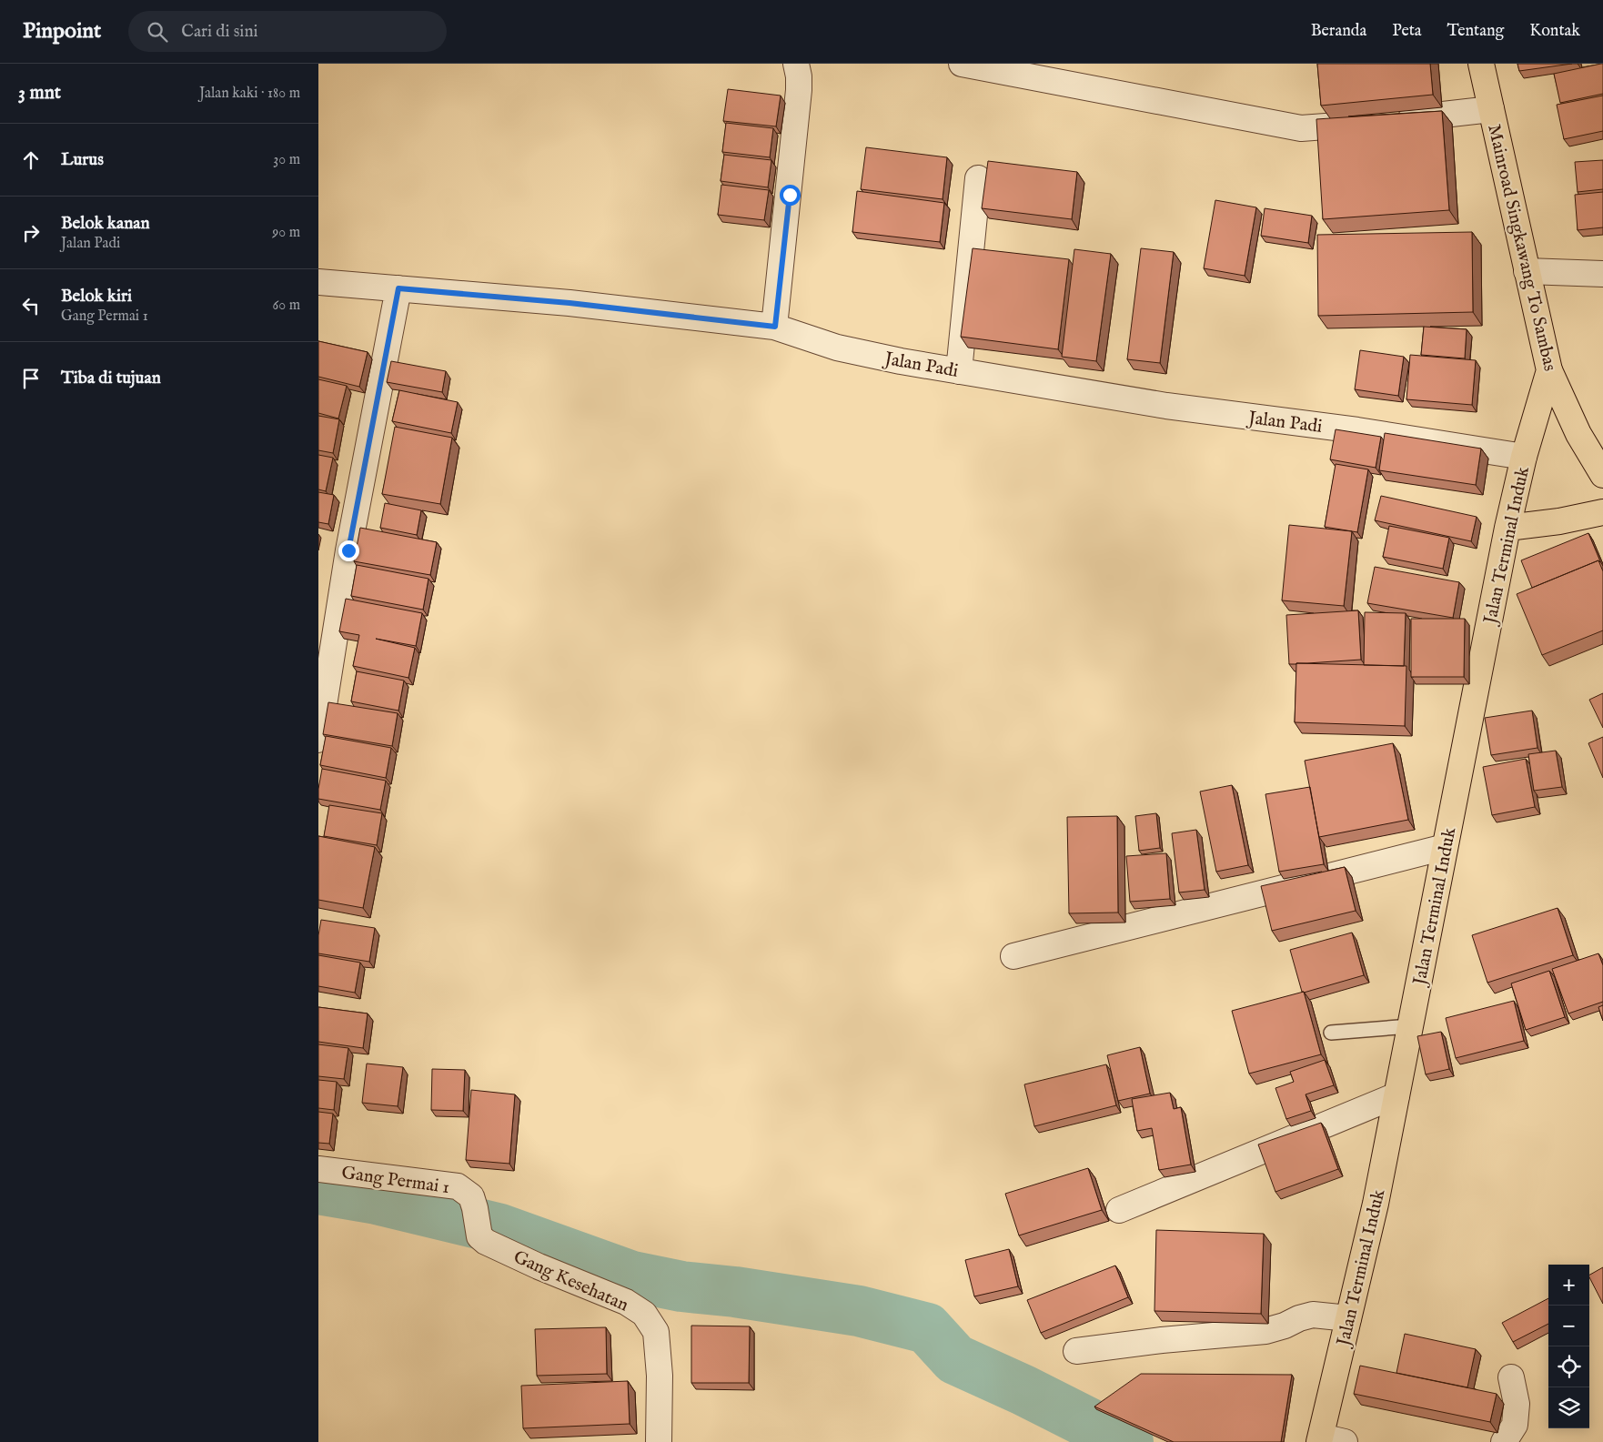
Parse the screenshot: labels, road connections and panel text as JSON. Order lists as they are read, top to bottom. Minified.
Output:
{"streets":{"main road":["Mainroad Singkawang To Sambas","Jalan Terminal Induk"],"street":["Jalan Padi","Gang Permai 1","Gang Kesehatan"]},"crossings":[["Mainroad Singkawang To Sambas","Jalan Terminal Induk"],["Jalan Padi","Jalan Terminal Induk"],["Gang Permai 1","Gang Kesehatan"]],"page":{"header":"Pinpoint","search":"Cari di sini","nav":["Beranda","Peta","Tentang","Kontak"],"heading":["3 mnt","Jalan kaki · 180 m"],"list":[["Lurus","30 m"],["Belok kanan","Jalan Padi","90 m"],["Belok kiri","Gang Permai 1","60 m"],"Tiba di tujuan"],"map_buttons":["+","−"]}}
